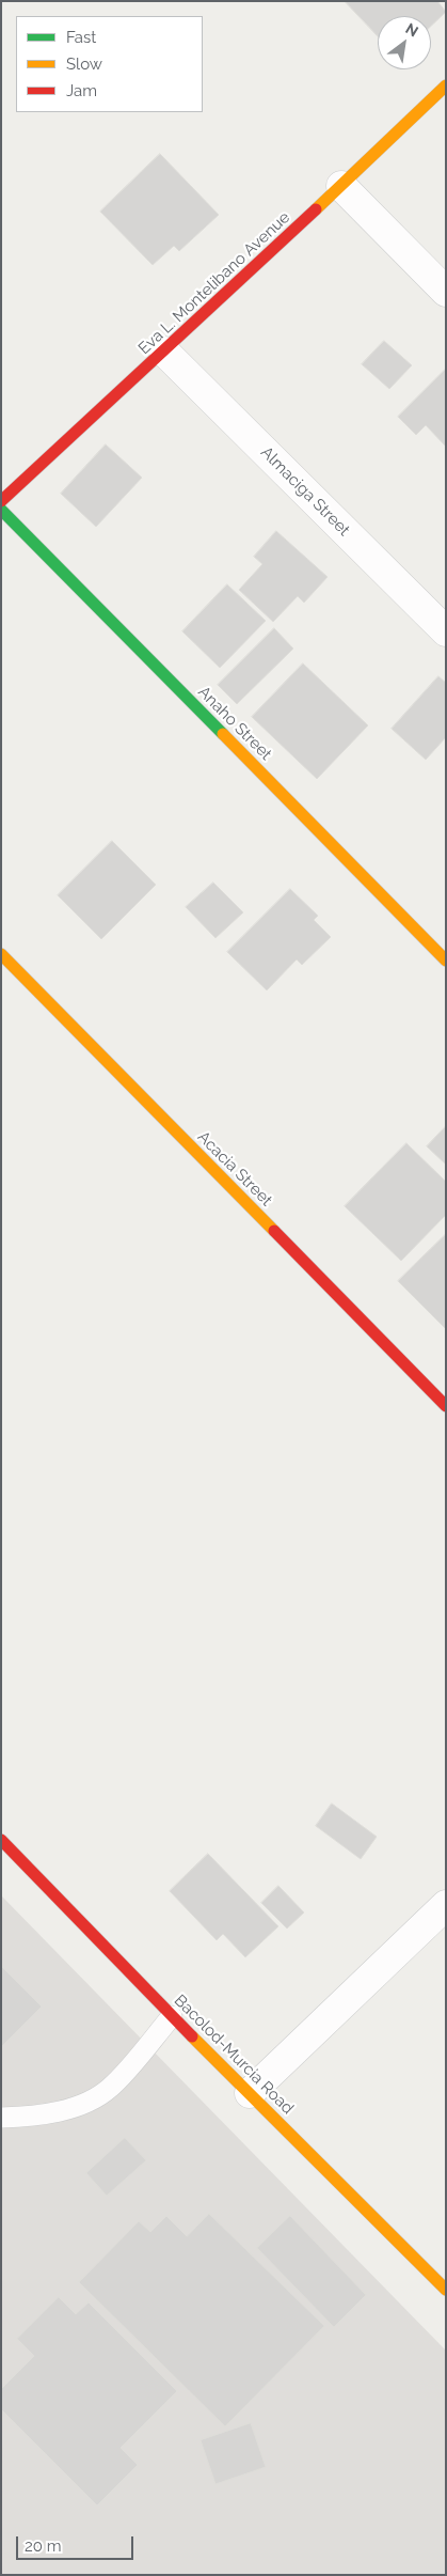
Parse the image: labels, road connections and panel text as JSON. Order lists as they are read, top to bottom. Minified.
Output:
{"streets":{"main road":["Eva L. Montelibano Avenue","Anaho Street","Acacia Street","Bacolod-Murcia Road"],"street":["Almaciga Street"]},"crossings":[["Eva L. Montelibano Avenue","Almaciga Street"]],"legend":["Fast","Slow","Jam"],"scale_bar":"20 m","north":"top right"}
